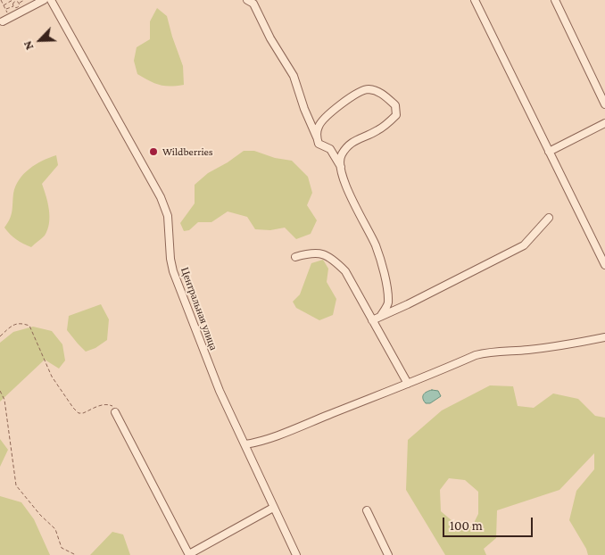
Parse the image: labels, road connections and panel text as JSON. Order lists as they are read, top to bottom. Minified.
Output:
{"streets":{"street":["Центральная улица"]},"places":["Wildberries"],"scale_bar":"100 m","north":"bottom left"}
